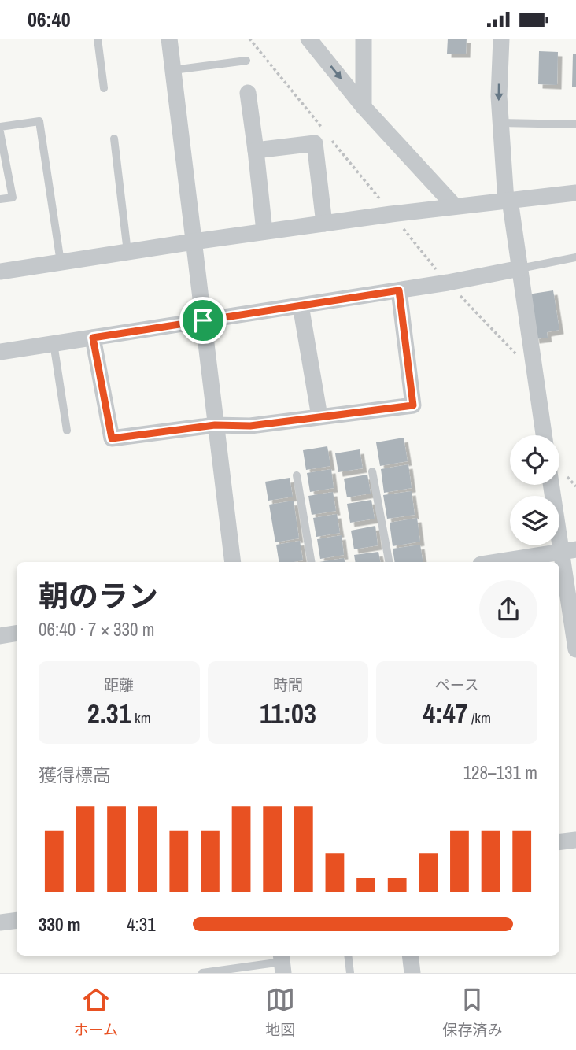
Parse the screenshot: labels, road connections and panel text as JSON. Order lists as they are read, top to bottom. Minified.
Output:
{"page":{"status":"06:40","heading":["朝のラン","06:40 · 7 × 330 m"],"stats":[["距離","2.31 km"],["時間","11:03"],["ペース","4:47 /km"]],"chart":["獲得標高","128–131 m"],"list":[{"name":"330 m","note":"4:31"}],"tabs":["ホーム","地図","保存済み"]}}
